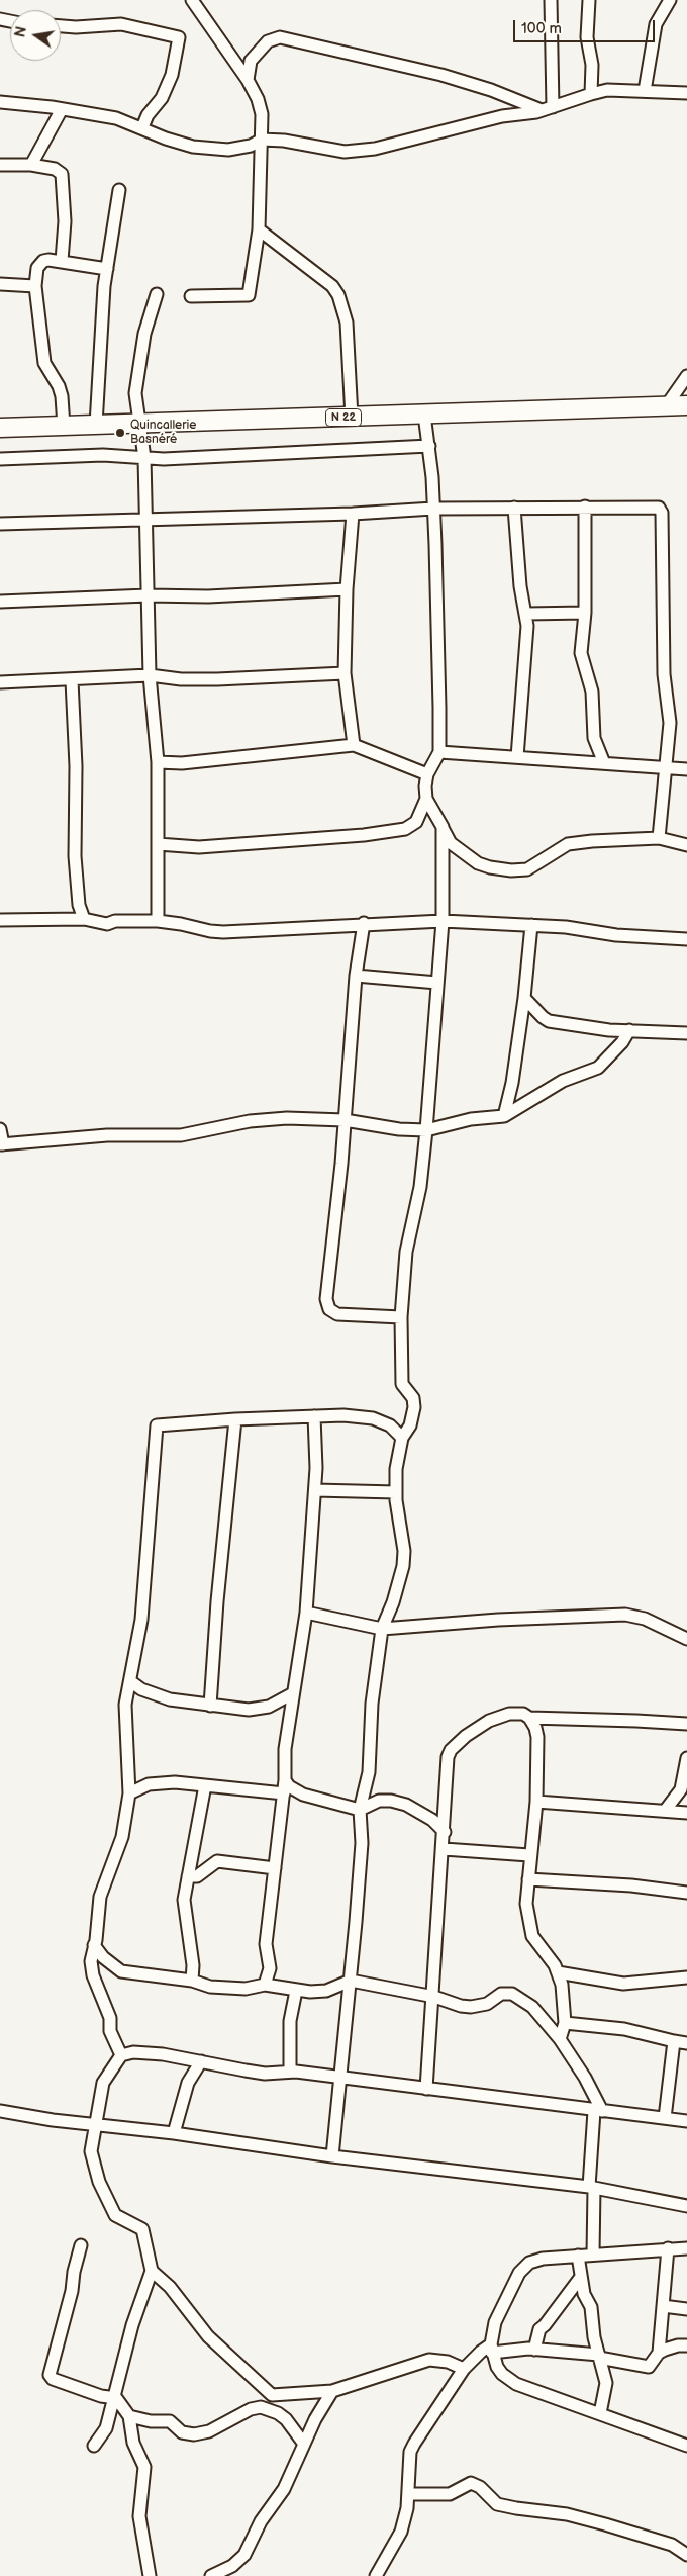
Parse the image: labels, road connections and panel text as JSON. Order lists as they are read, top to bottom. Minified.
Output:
{"streets":{"main road":["N 22"]},"places":["Quincallerie Basnéré"],"scale_bar":"100 m","north":"left"}
